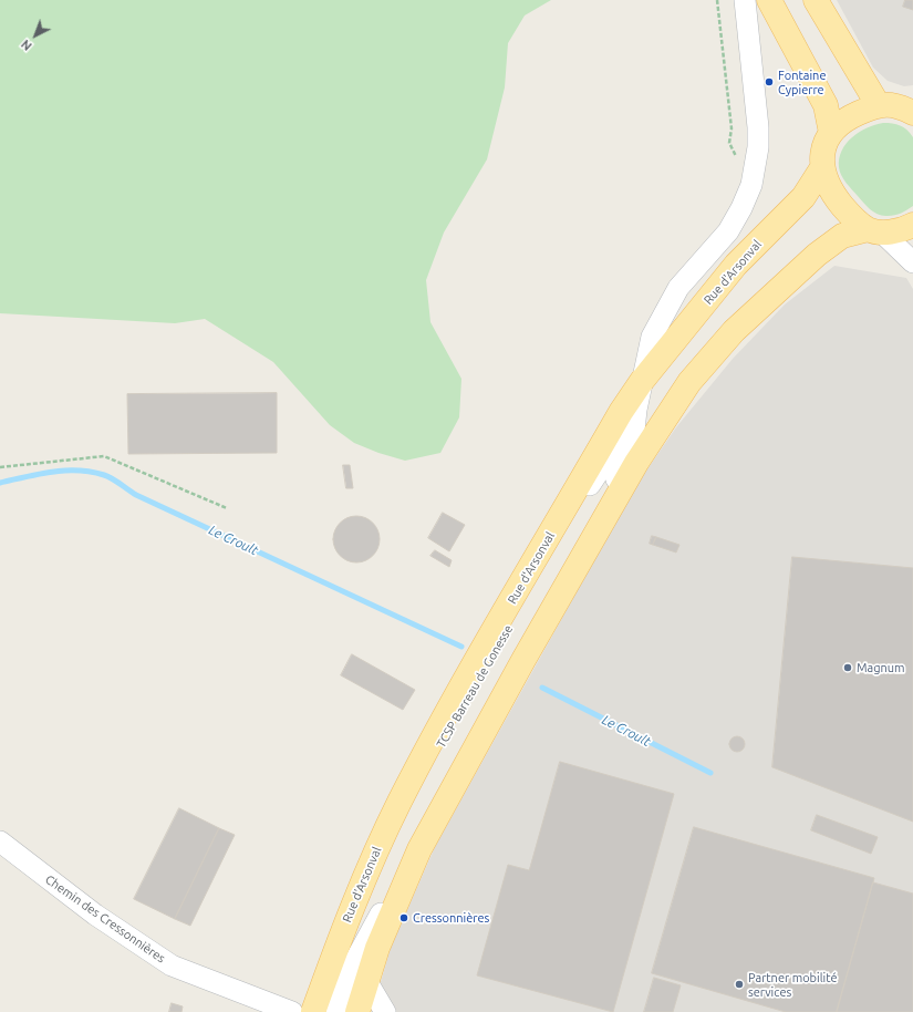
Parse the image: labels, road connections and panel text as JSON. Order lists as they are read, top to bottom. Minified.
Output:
{"streets":{"main road":["Rue d'Arsonval"],"street":["TCSP Barreau de Gonesse","Chemin des Cressonnières"]},"crossings":[["Rue d'Arsonval","TCSP Barreau de Gonesse"]],"water":["Le Croult"],"places":["Fontaine Cypierre","Magnum","Cressonnières","Partner mobilité services"],"north":"bottom left"}
